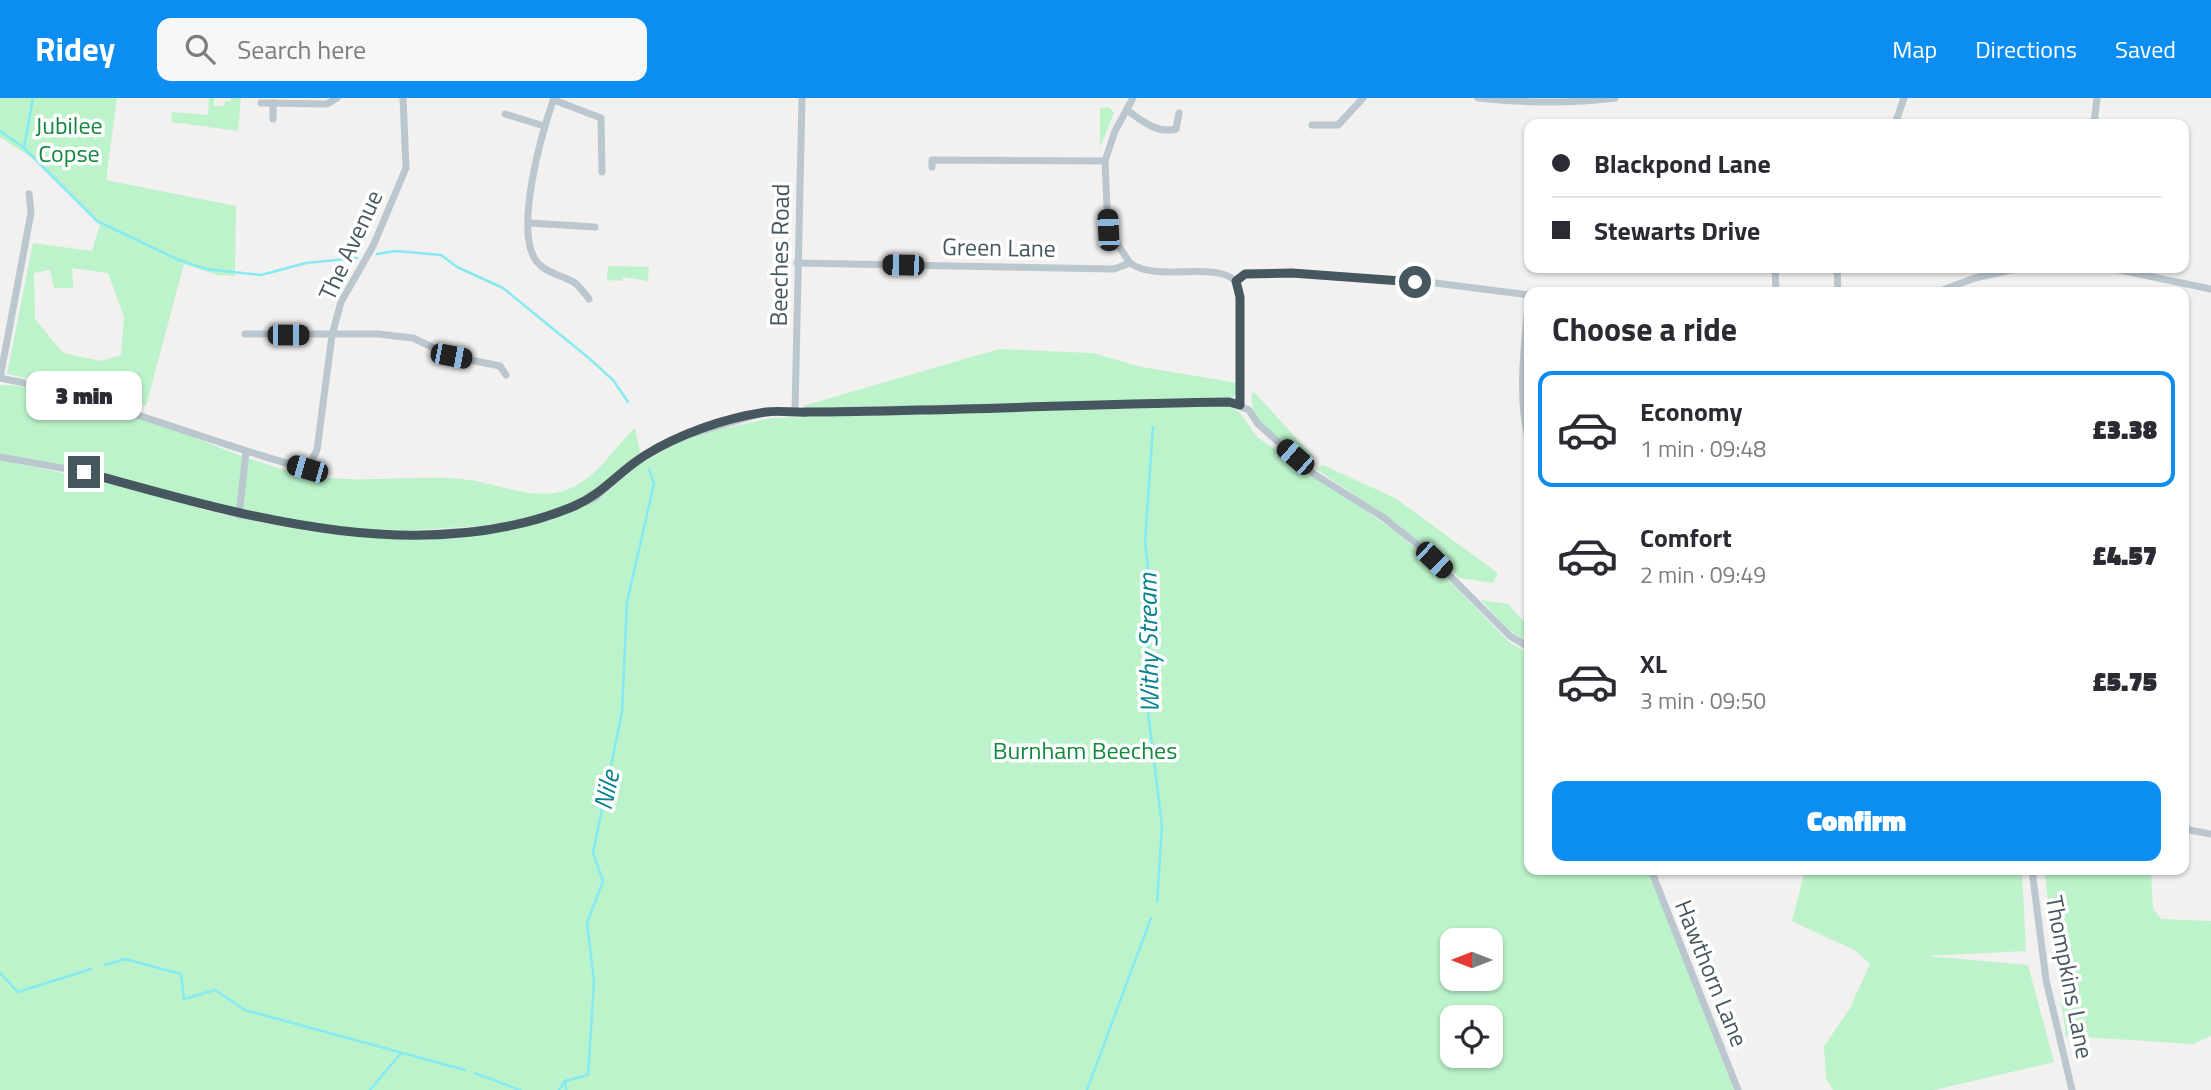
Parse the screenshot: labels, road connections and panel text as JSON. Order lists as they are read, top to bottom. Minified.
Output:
{"streets":{"street":["The Avenue","Green Lane","Beeches Road","Hawthorn Lane","Thompkins Lane"]},"crossings":[["Green Lane","Beeches Road"]],"water":["Withy Stream","Nile"],"parks":["Jubilee Copse","Burnham Beeches"],"north":"left","page":{"header":"Ridey","search":"Search here","nav":["Map","Directions","Saved"],"banner":["Blackpond Lane","Stewarts Drive"],"heading":"Choose a ride","bubble":"3 min","list":[{"name":"Economy","note":"1 min · 09:48","value":"£3.38"},{"name":"Comfort","note":"2 min · 09:49","value":"£4.57"},{"name":"XL","note":"3 min · 09:50","value":"£5.75"}],"buttons":"Confirm"}}
